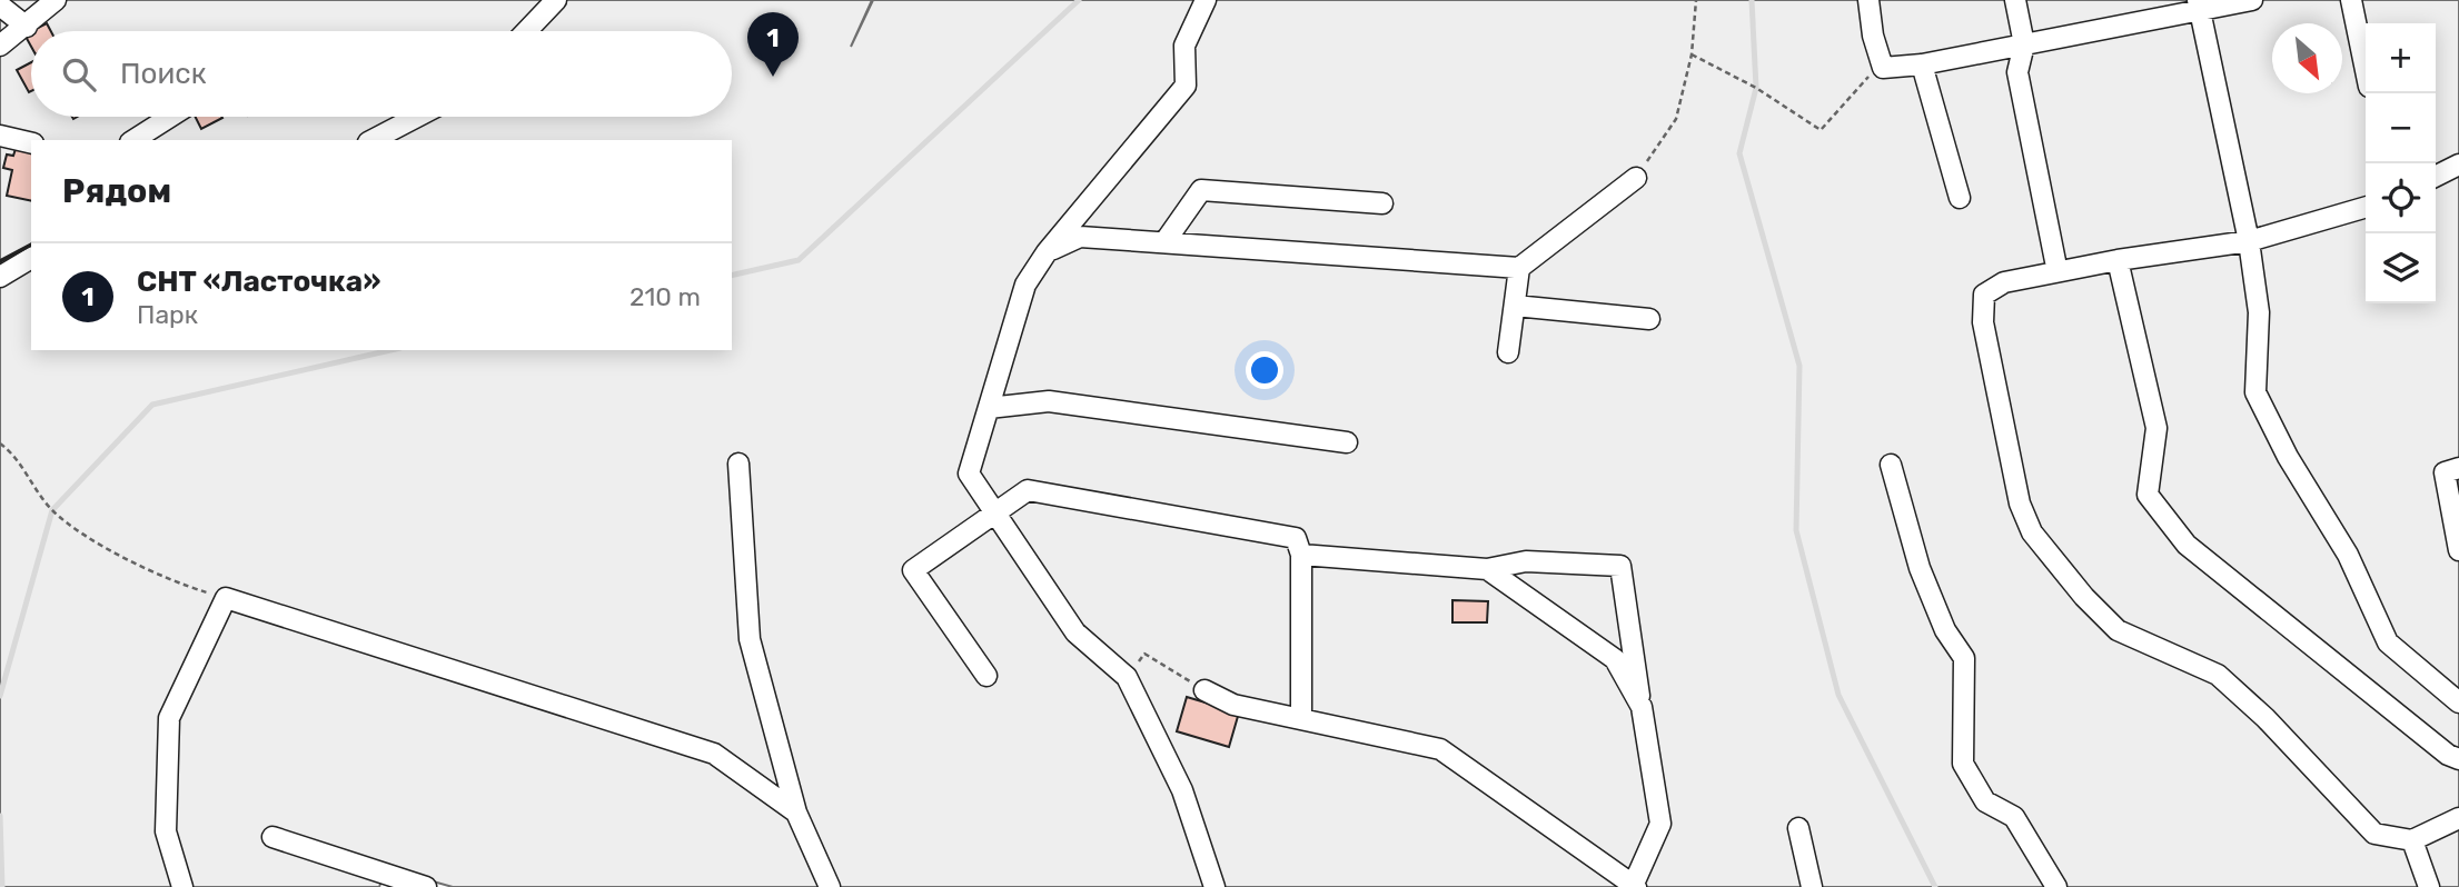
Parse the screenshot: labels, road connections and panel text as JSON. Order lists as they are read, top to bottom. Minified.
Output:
{"north":"bottom right","page":{"pins":"1","map_buttons":["+","−"],"search":"Поиск","heading":"Рядом","list":[{"mark":"1","name":"СНТ «Ласточка»","note":"Парк","value":"210 m"}]}}
